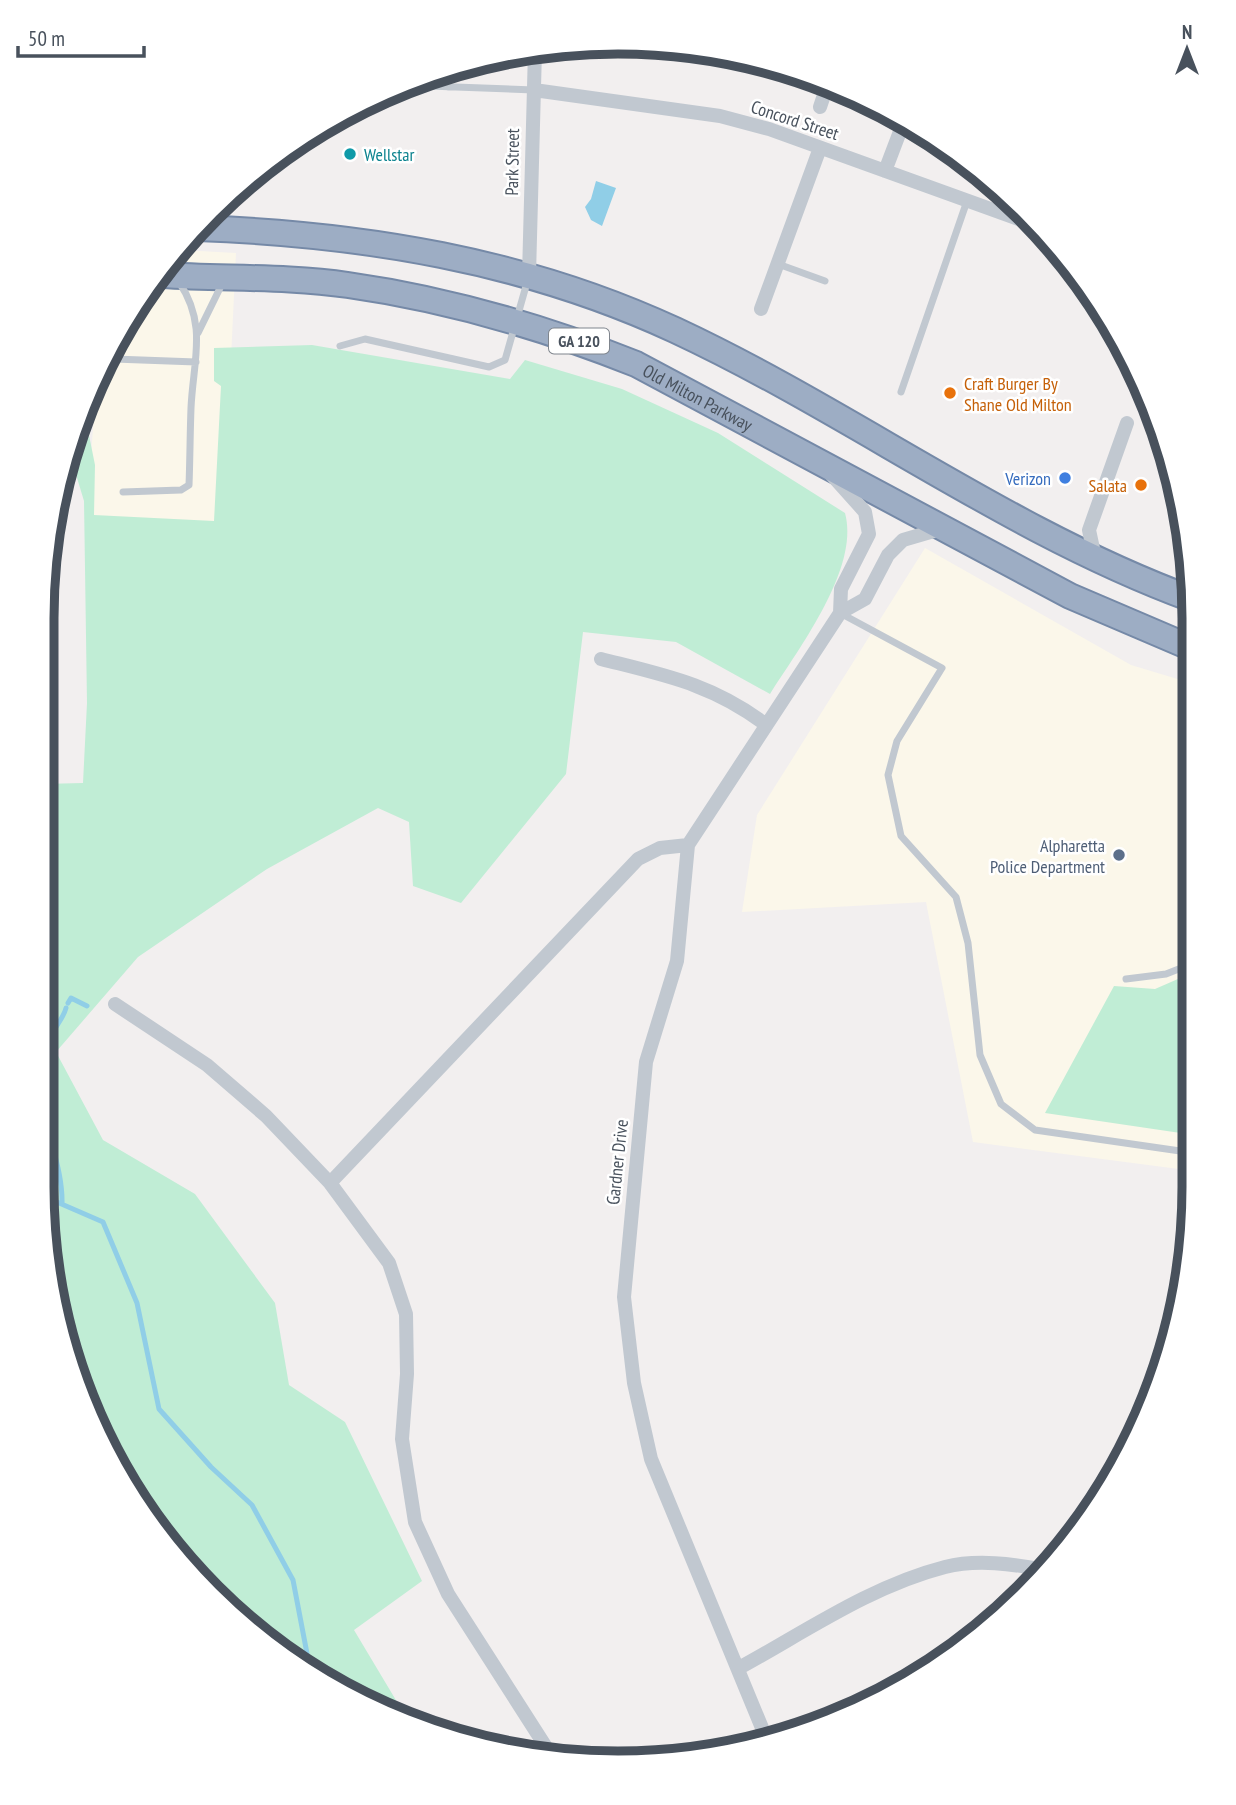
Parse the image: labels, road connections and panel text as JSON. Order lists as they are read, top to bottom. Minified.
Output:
{"streets":{"highway":["GA 120","Old Milton Parkway"],"street":["Concord Street","Park Street","Gardner Drive"]},"crossings":[["Concord Street","Park Street"],["Park Street","GA 120"],["Old Milton Parkway","Gardner Drive"]],"places":["Wellstar","Craft Burger By Shane Old Milton","Verizon","Salata","Alpharetta Police Department"],"scale_bar":"50 m","north":"top"}
